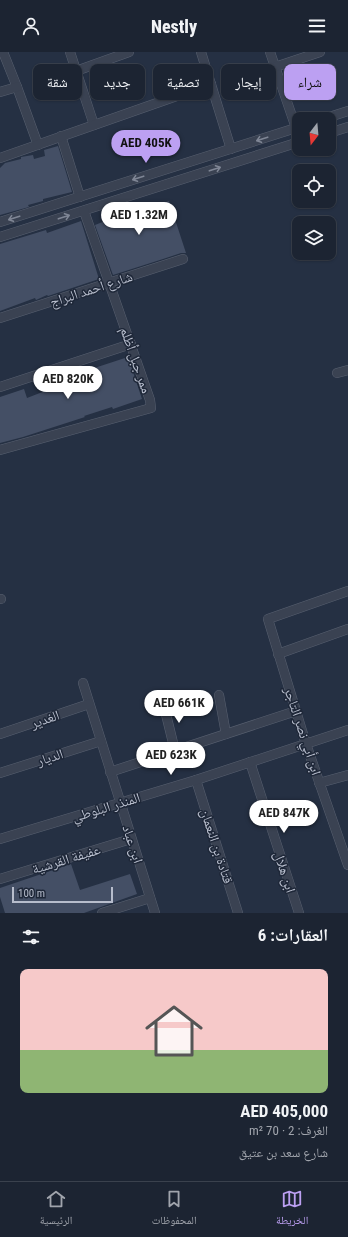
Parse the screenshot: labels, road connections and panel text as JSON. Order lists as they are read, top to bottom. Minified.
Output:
{"streets":{"street":["شارع أحمد البراج","ممر جبل أظلم","الغدير","ابن أبي نصر التاجر","الديار","المنذر البلوطي","ابن عباد","قتادة بن النعمان","عفيفة القرشية","ابن هلال"]},"crossings":[["شارع أحمد البراج","ممر جبل أظلم"],["الغدير","ابن عباد"],["ابن أبي نصر التاجر","المنذر البلوطي"],["الديار","ابن عباد"],["المنذر البلوطي","ابن عباد"],["المنذر البلوطي","قتادة بن النعمان"],["المنذر البلوطي","ابن هلال"],["ابن عباد","عفيفة القرشية"]],"scale_bar":"100 m","north":"bottom","page":{"header":"Nestly","chip":["شراء","إيجار","تصفية","جديد","شقة"],"price":["AED 405K","AED 1.32M","AED 820K","AED 661K","AED 623K","AED 847K"],"scale":"100 m","heading":"العقارات: 6","list":[{"name":"AED 405,000","note":"الغرف: 2 · 70 m² · شارع سعد بن عتيق"}],"tabs":["الخريطة","المحفوظات","الرئيسية"]}}
